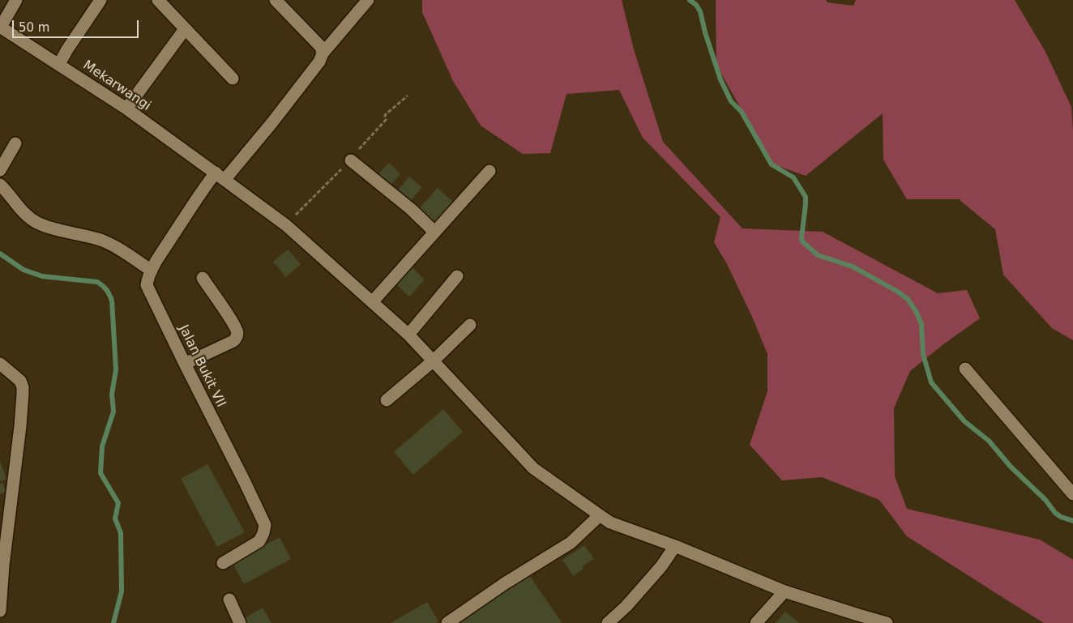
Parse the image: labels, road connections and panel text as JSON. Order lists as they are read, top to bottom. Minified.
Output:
{"streets":{"street":["Mekarwangi","Jalan Bukit VII"]},"crossings":[["Mekarwangi","Jalan Bukit VII"]],"scale_bar":"50 m"}
